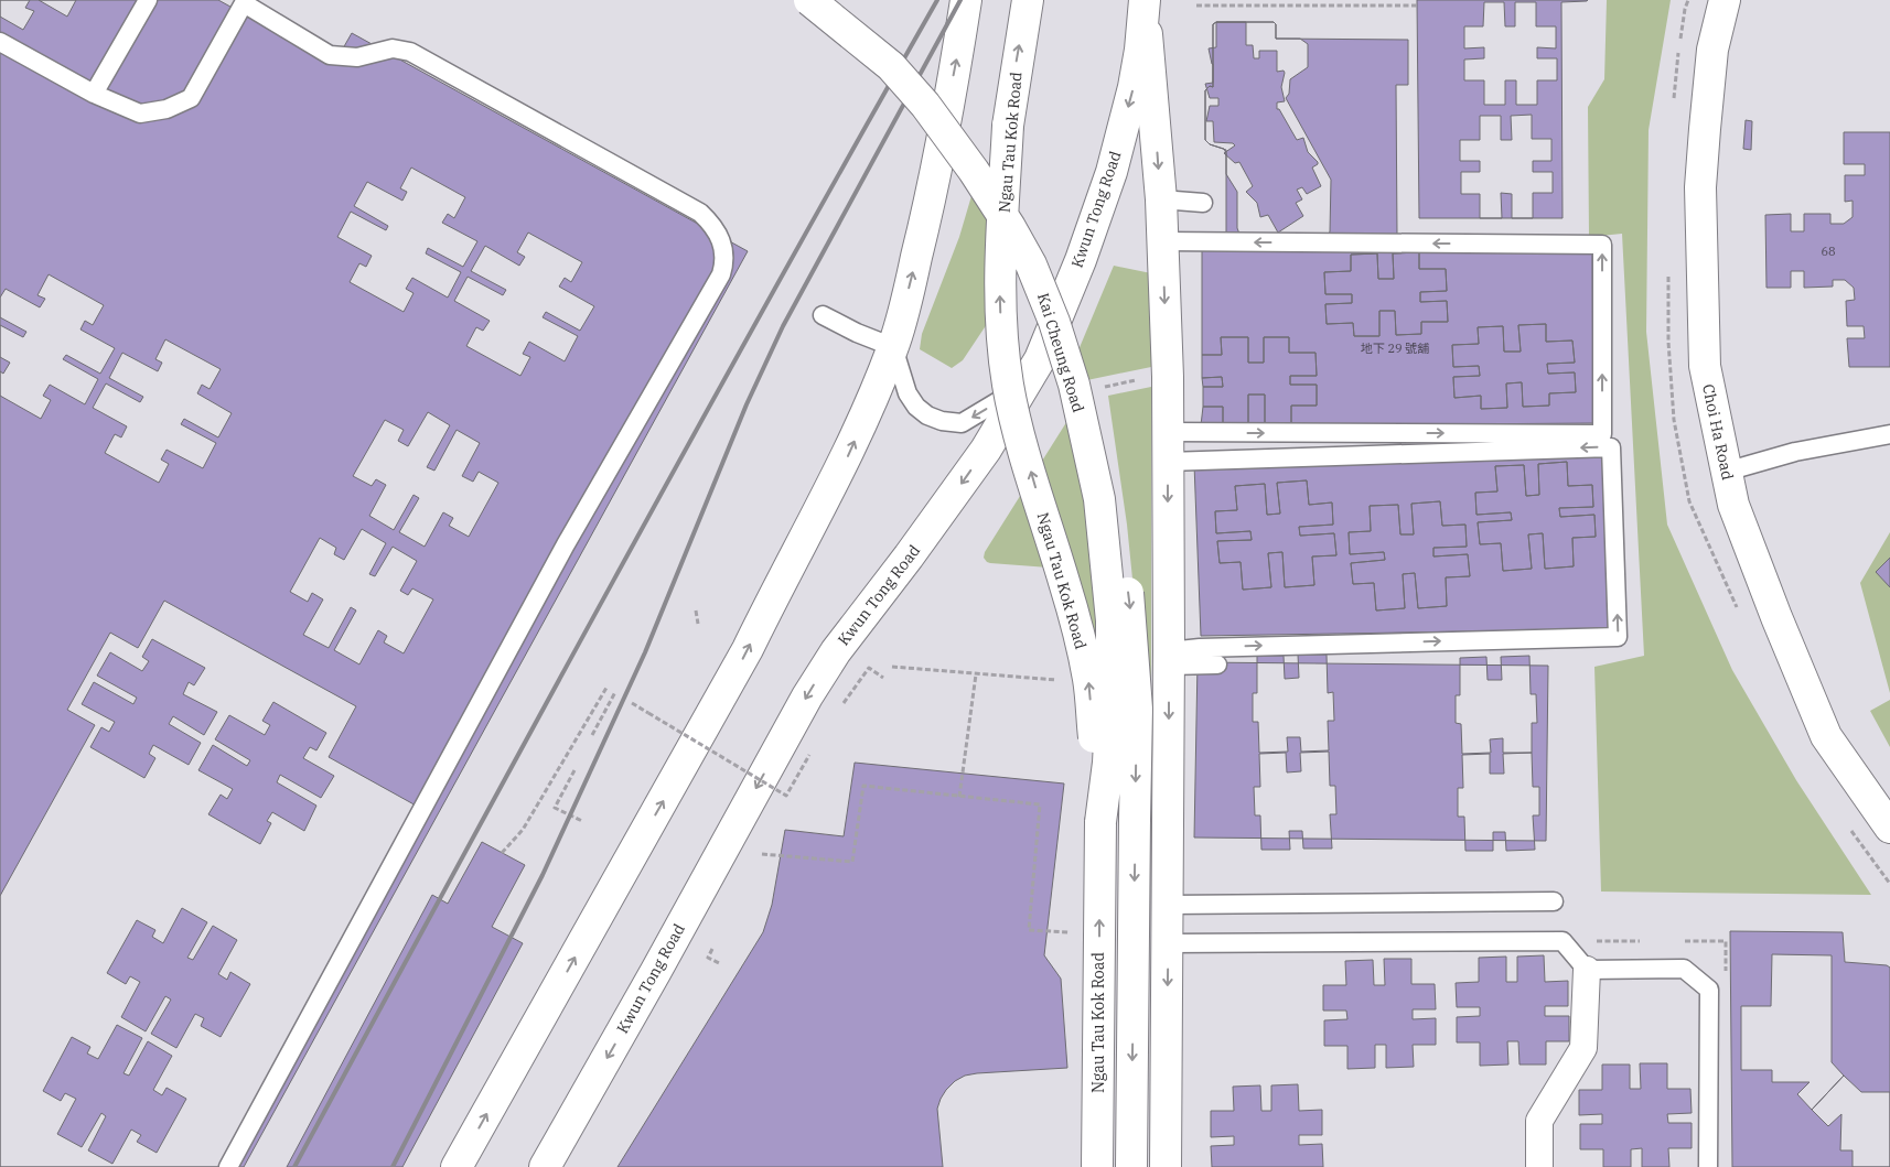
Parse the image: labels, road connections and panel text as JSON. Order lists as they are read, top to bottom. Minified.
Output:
{"streets":{"main road":["Ngau Tau Kok Road","Kwun Tong Road","Kai Cheung Road","Choi Ha Road"]},"crossings":[["Ngau Tau Kok Road","Kai Cheung Road"]],"house_numbers":["68","地下 29 號舖"]}
